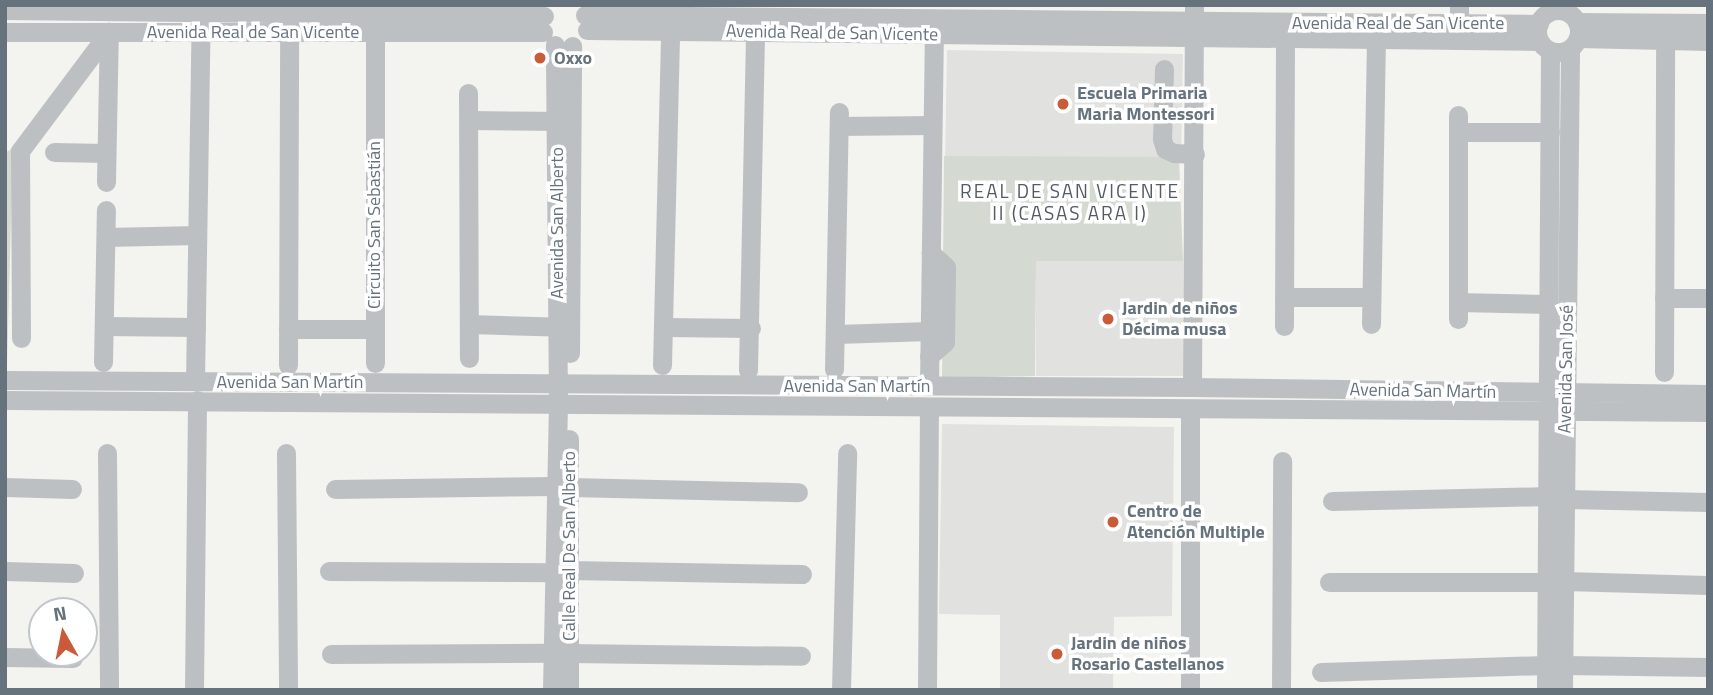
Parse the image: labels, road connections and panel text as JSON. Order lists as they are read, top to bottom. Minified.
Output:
{"streets":{"street":["Avenida Real de San Vicente","Avenida San Alberto","Circuito San Sebastián","Avenida San José","Avenida San Martín","Calle Real De San Alberto"]},"crossings":[["Avenida Real de San Vicente","Avenida San Alberto"],["Avenida Real de San Vicente","Circuito San Sebastián"],["Avenida Real de San Vicente","Avenida San José"],["Avenida San Alberto","Avenida San Martín"],["Avenida San Alberto","Calle Real De San Alberto"],["Avenida San José","Avenida San Martín"],["Avenida San Martín","Calle Real De San Alberto"]],"districts":["REAL DE SAN VICENTE II (CASAS ARA I)"],"places":["Oxxo","Escuela Primaria Maria Montessori","Jardin de niños Décima musa","Centro de Atención Multiple","Jardin de niños Rosario Castellanos"],"north":"top"}
